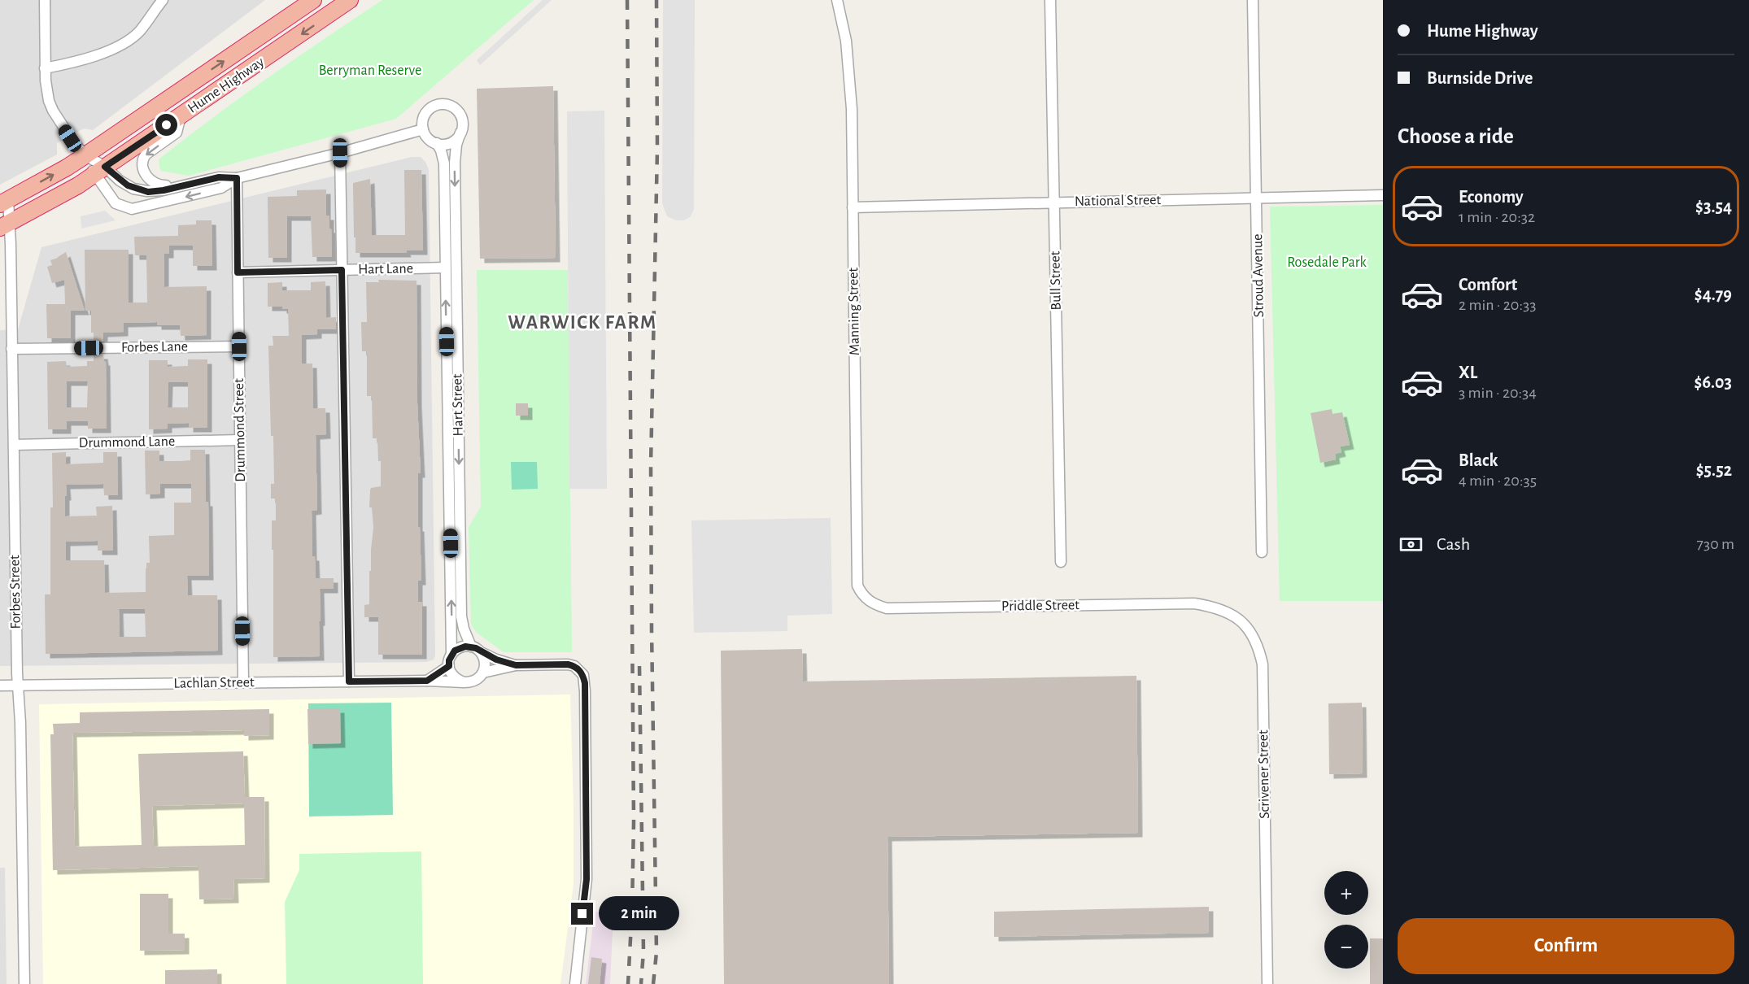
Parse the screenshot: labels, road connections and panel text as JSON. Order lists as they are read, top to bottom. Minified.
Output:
{"streets":{"highway":["Hume Highway"],"street":["National Street","Hart Lane","Stroud Avenue","Bull Street","Manning Street","Forbes Lane","Hart Street","Drummond Street","Drummond Lane","Forbes Street","Priddle Street","Lachlan Street","Scrivener Street"]},"crossings":[["Hume Highway","Forbes Street"],["National Street","Stroud Avenue"],["National Street","Bull Street"],["National Street","Manning Street"],["Hart Lane","Hart Street"],["Hart Lane","Drummond Street"],["Manning Street","Priddle Street"],["Forbes Lane","Drummond Street"],["Forbes Lane","Forbes Street"],["Drummond Street","Drummond Lane"],["Drummond Street","Lachlan Street"],["Drummond Lane","Forbes Street"],["Forbes Street","Lachlan Street"],["Priddle Street","Scrivener Street"]],"districts":["WARWICK FARM"],"parks":["Berryman Reserve","Rosedale Park"],"page":{"banner":["Hume Highway","Burnside Drive"],"heading":"Choose a ride","list":[{"name":"Economy","note":"1 min · 20:32","value":"$3.54"},{"name":"Comfort","note":"2 min · 20:33","value":"$4.79"},{"name":"XL","note":"3 min · 20:34","value":"$6.03"},{"name":"Black","note":"4 min · 20:35","value":"$5.52"}],"pay":["Cash","730 m"],"map_buttons":["+","−"],"bubble":"2 min","buttons":"Confirm"}}
